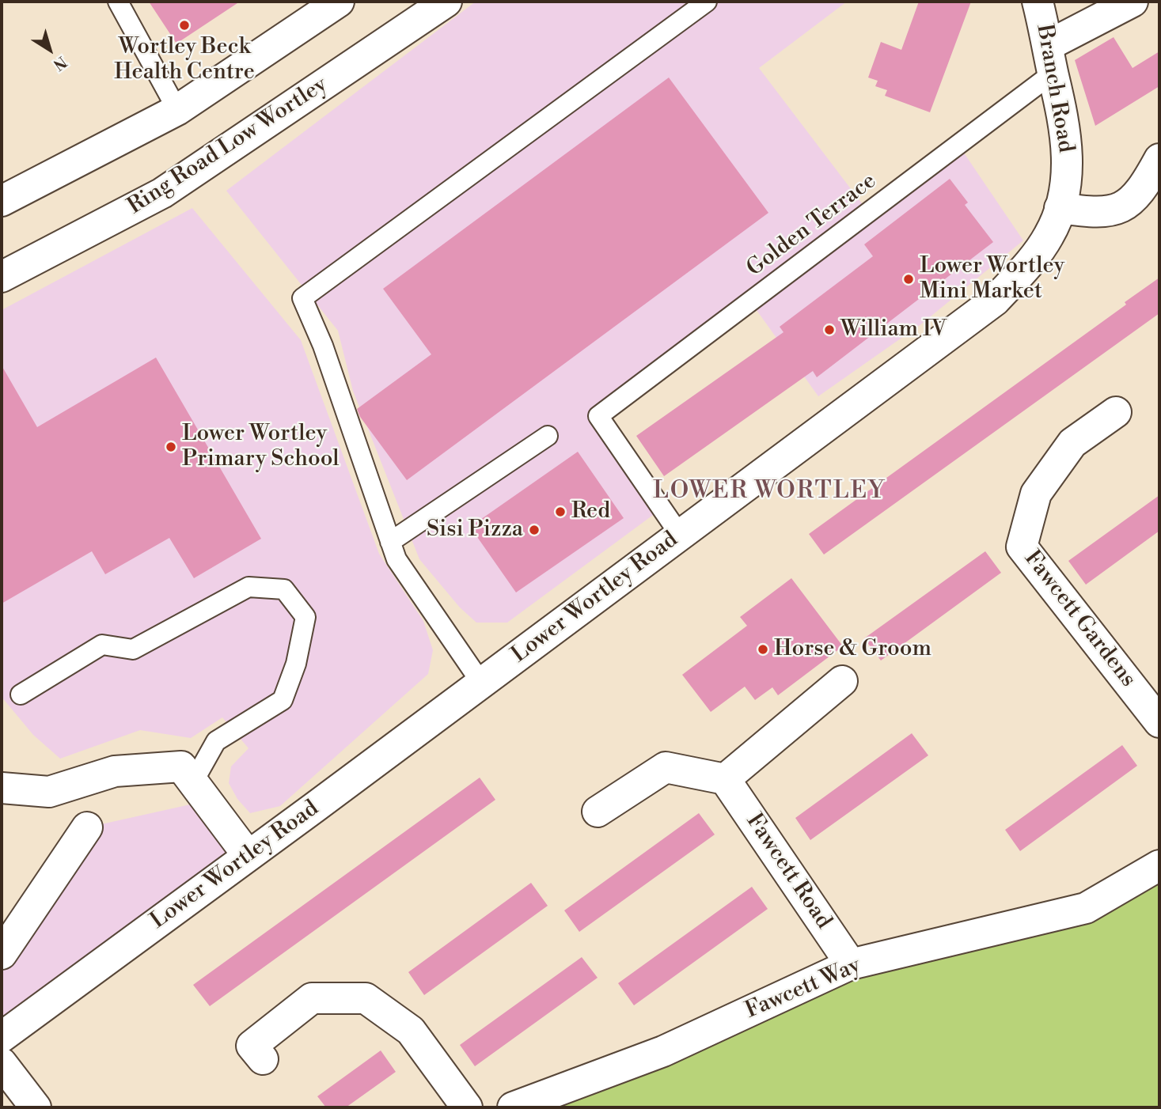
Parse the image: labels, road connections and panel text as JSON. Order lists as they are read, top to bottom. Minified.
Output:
{"streets":{"main road":["Branch Road","Ring Road Low Wortley","Lower Wortley Road","Fawcett Gardens","Fawcett Road","Fawcett Way"],"lane":["Golden Terrace"]},"crossings":[["Branch Road","Golden Terrace"],["Branch Road","Lower Wortley Road"],["Golden Terrace","Lower Wortley Road"],["Fawcett Road","Fawcett Way"]],"districts":["LOWER WORTLEY"],"places":["Wortley Beck Health Centre","Lower Wortley Mini Market","William IV","Lower Wortley Primary School","Red","Sisi Pizza","Horse & Groom"],"north":"bottom right"}
